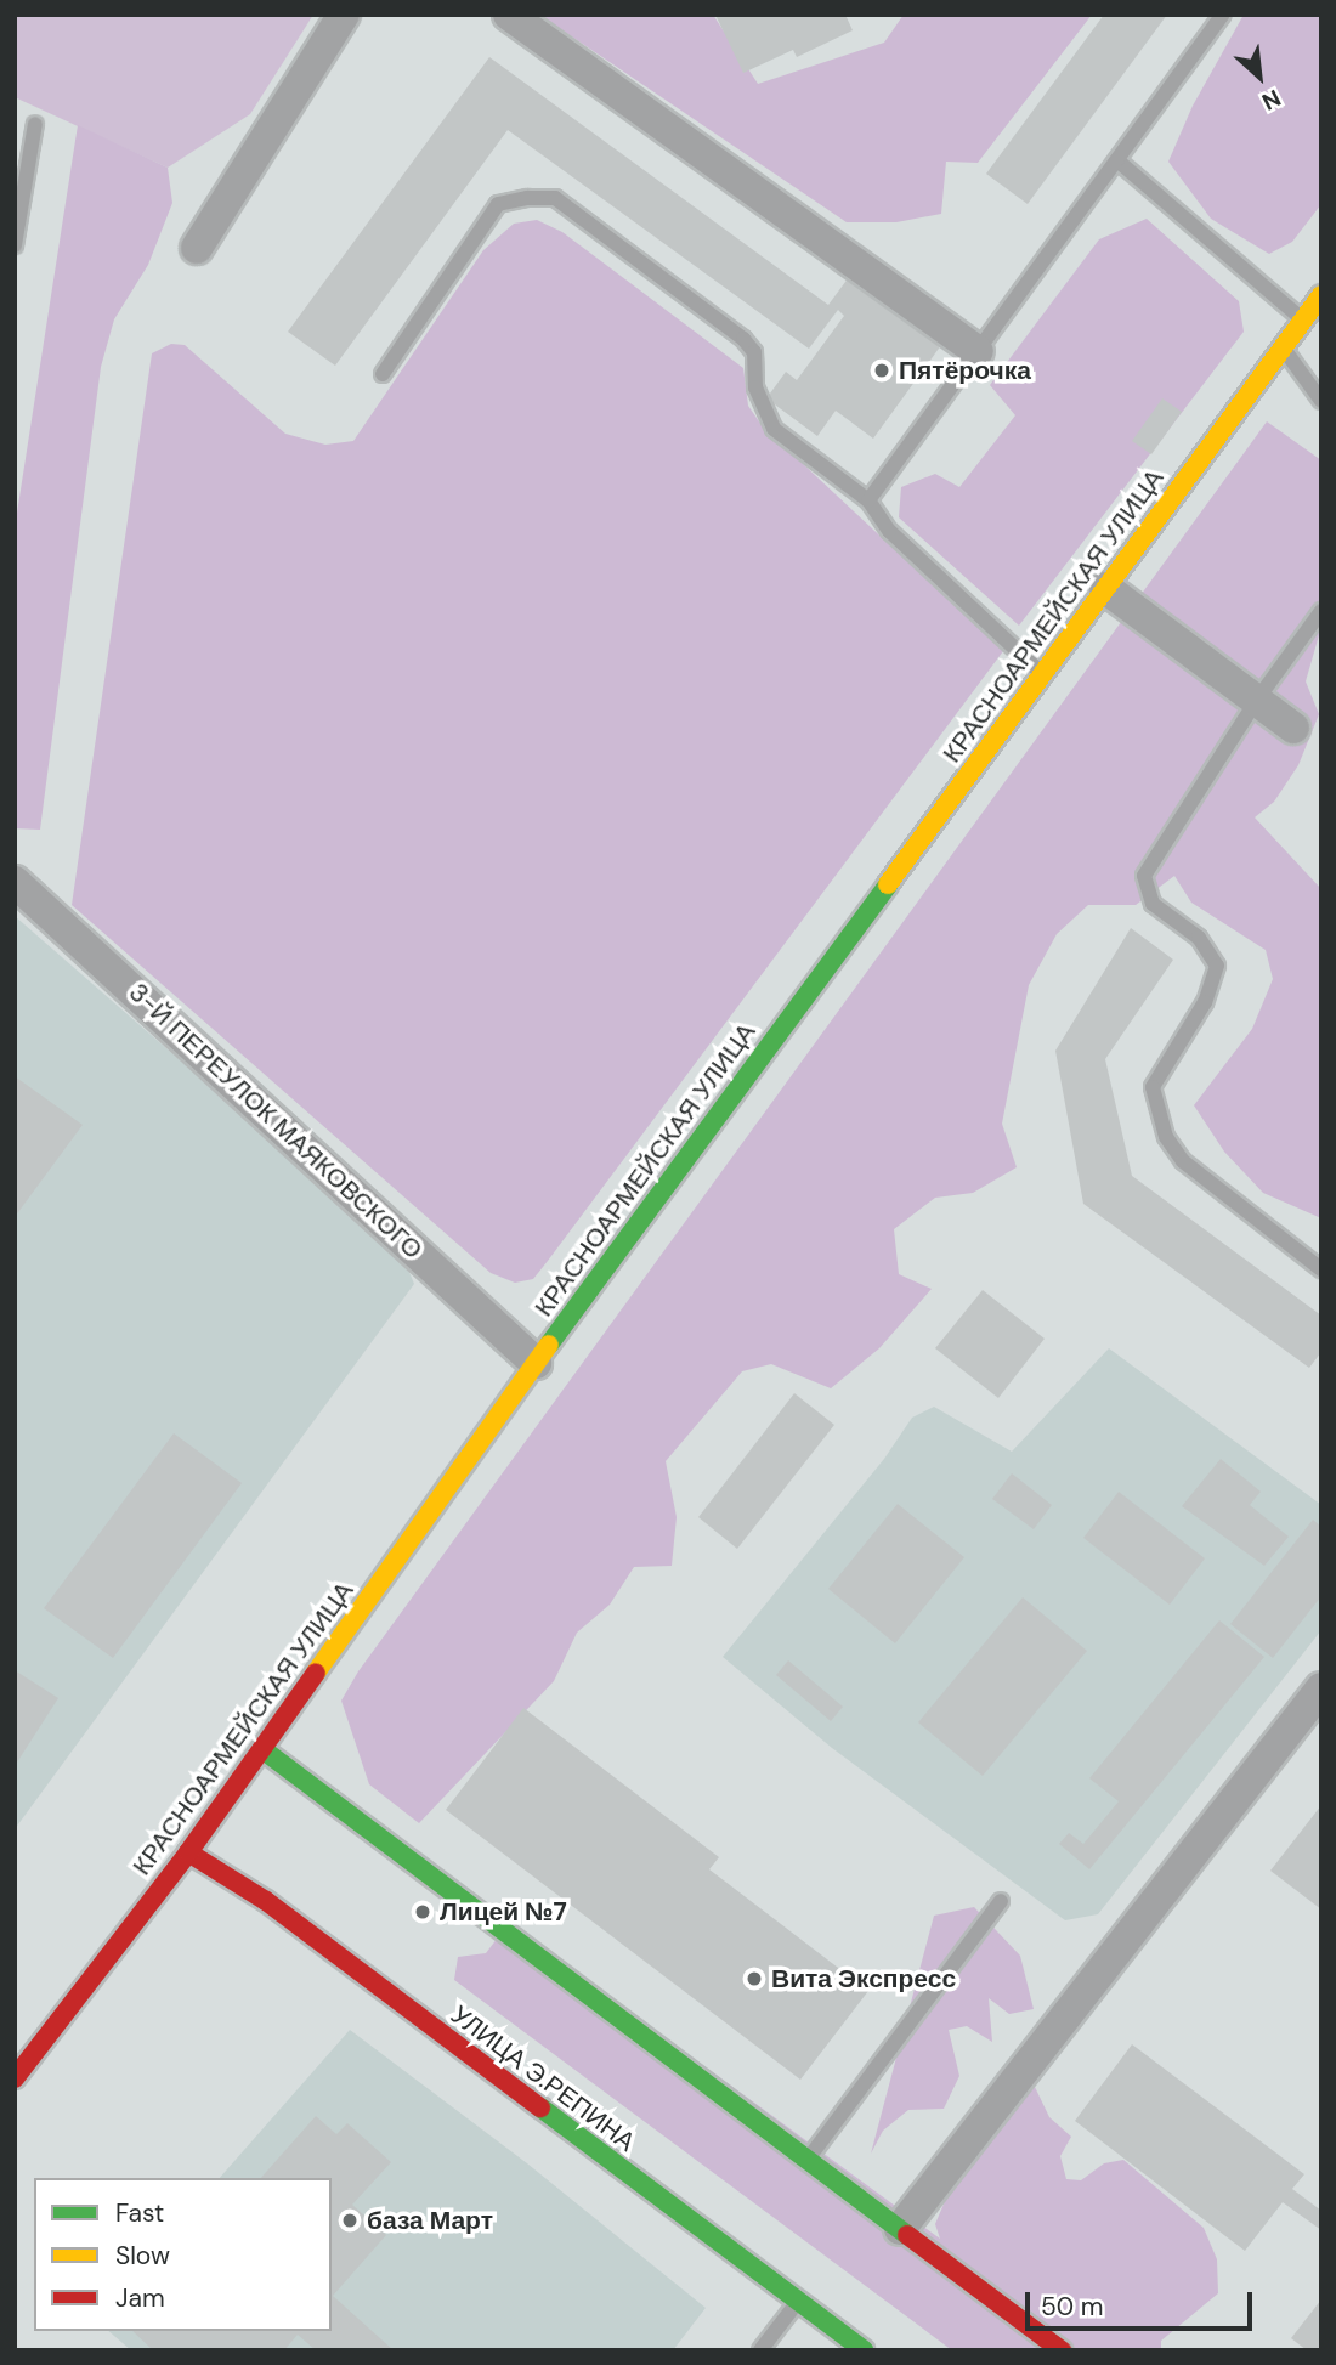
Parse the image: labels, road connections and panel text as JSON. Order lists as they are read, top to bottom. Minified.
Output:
{"streets":{"main road":["КРАСНОАРМЕЙСКАЯ УЛИЦА","УЛИЦА Э.РЕПИНА"],"street":["3-Й ПЕРЕУЛОК МАЯКОВСКОГО"]},"crossings":[["КРАСНОАРМЕЙСКАЯ УЛИЦА","3-Й ПЕРЕУЛОК МАЯКОВСКОГО"],["КРАСНОАРМЕЙСКАЯ УЛИЦА","УЛИЦА Э.РЕПИНА"]],"places":["Пятёрочка","Лицей №7","Вита Экспресс","база Март"],"legend":["Fast","Slow","Jam"],"scale_bar":"50 m","north":"bottom right"}
